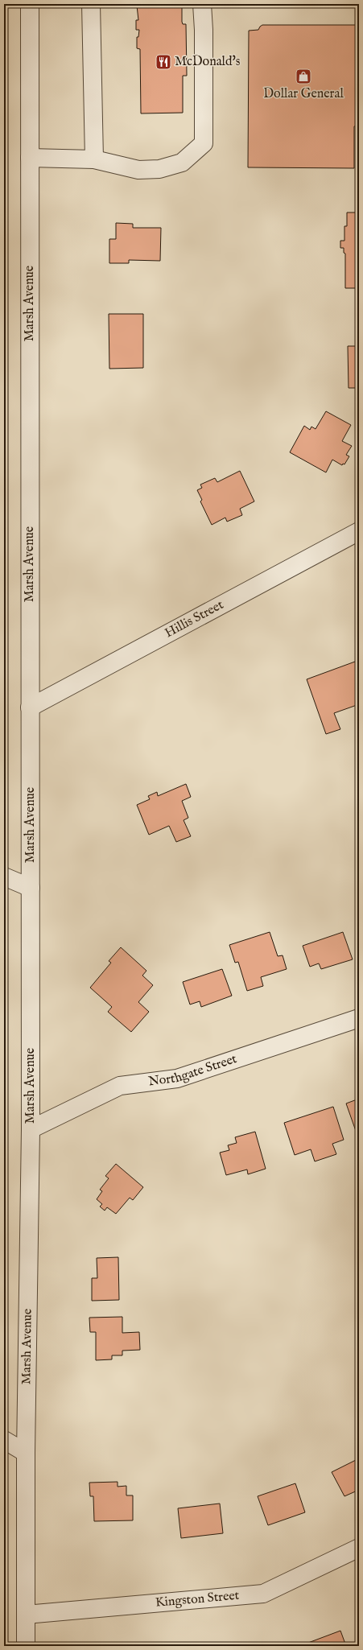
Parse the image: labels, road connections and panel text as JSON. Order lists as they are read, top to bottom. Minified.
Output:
{"streets":{"street":["Marsh Avenue","Hillis Street","Northgate Street","Kingston Street"]},"crossings":[["Marsh Avenue","Hillis Street"],["Marsh Avenue","Northgate Street"],["Marsh Avenue","Kingston Street"]],"places":{"restaurant":["McDonald's"],"shop":["Dollar General"]}}
